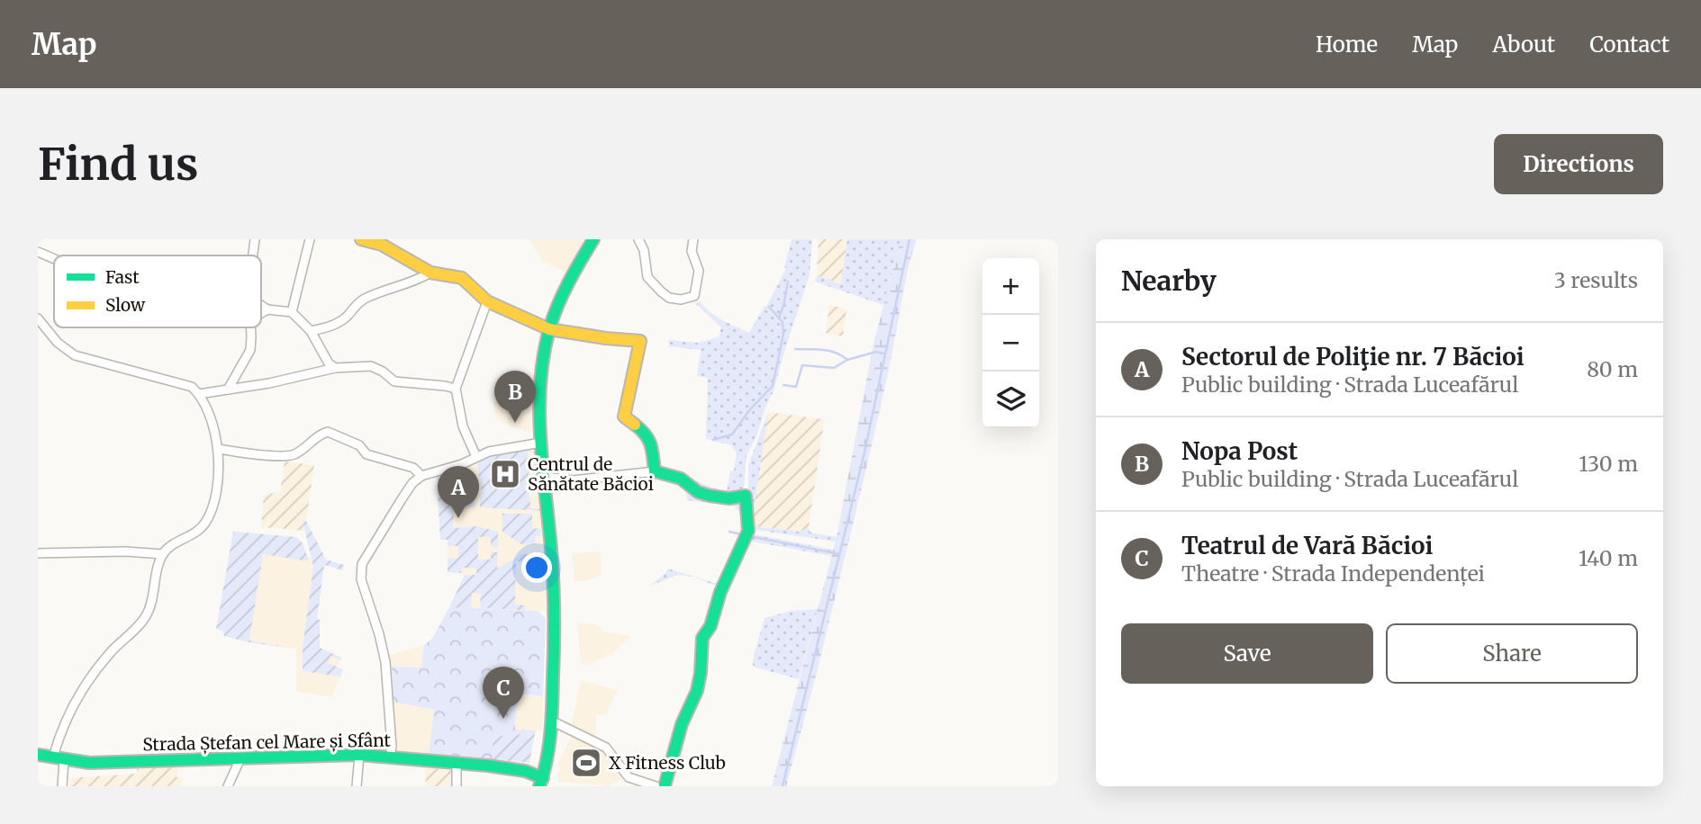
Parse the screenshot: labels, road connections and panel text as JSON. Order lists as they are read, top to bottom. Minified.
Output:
{"streets":{"main road":["Strada Ștefan cel Mare și Sfânt"]},"places":{"hospital":["Centrul de Sănătate Băcioi"],"sports":["X Fitness Club"]},"legend":["Fast","Slow"],"page":{"header":"Map","nav":["Home","Map","About","Contact"],"buttons":["Directions",["Save","Share"]],"title":"Find us","heading":["Nearby","3 results"],"map_buttons":["+","−"],"list":[{"mark":"A","name":"Sectorul de Poliţie nr. 7 Băcioi","note":"Public building · Strada Luceafărul","value":"80 m"},{"mark":"B","name":"Nopa Post","note":"Public building · Strada Luceafărul","value":"130 m"},{"mark":"C","name":"Teatrul de Vară Băcioi","note":"Theatre · Strada Independenței","value":"140 m"}],"pins":["B","A","C"]}}
